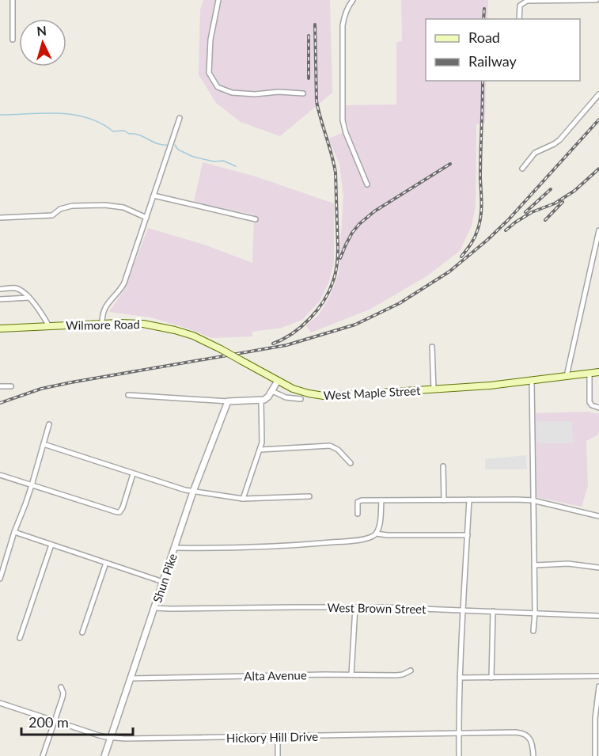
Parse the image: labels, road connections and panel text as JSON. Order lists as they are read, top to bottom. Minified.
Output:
{"streets":{"main road":["Wilmore Road","West Maple Street"],"street":["Shun Pike","West Brown Street","Alta Avenue","Hickory Hill Drive"]},"crossings":[["Wilmore Road","West Maple Street"],["Shun Pike","West Brown Street"],["Shun Pike","Alta Avenue"],["Shun Pike","Hickory Hill Drive"]],"legend":["Road","Railway"],"scale_bar":"200 m","north":"top"}
